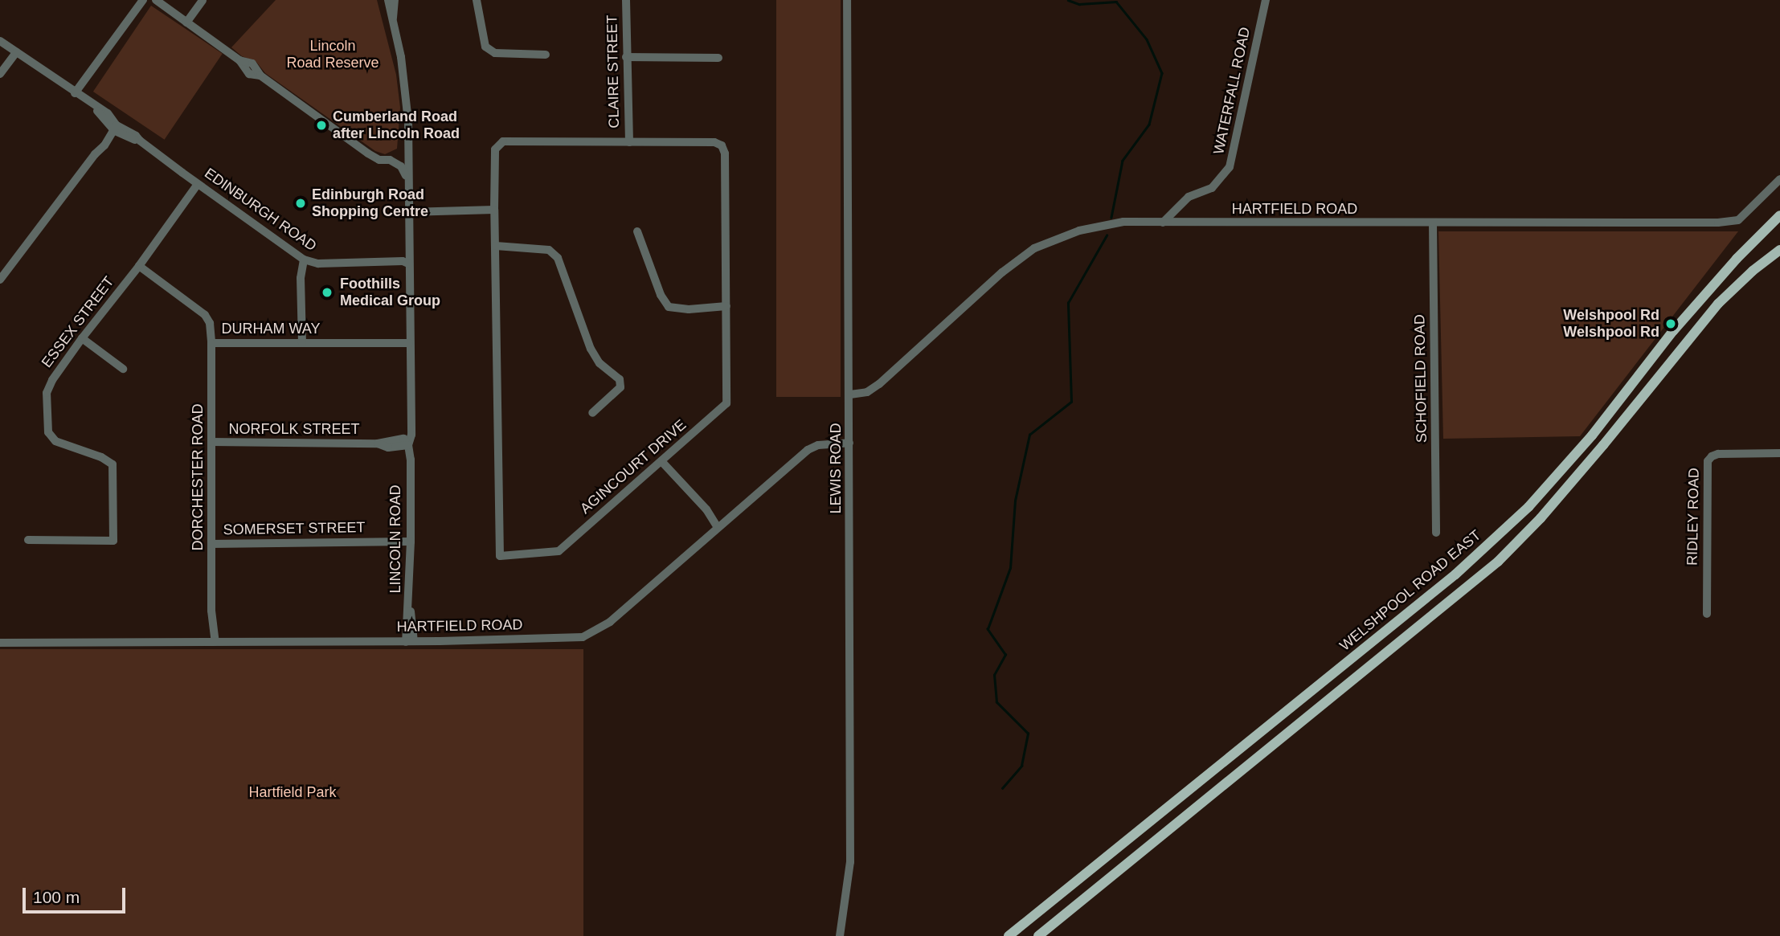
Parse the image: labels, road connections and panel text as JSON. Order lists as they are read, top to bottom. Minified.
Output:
{"streets":{"main road":["WELSHPOOL ROAD EAST"],"street":["CLAIRE STREET","WATERFALL ROAD","HARTFIELD ROAD","EDINBURGH ROAD","ESSEX STREET","DURHAM WAY","SCHOFIELD ROAD","NORFOLK STREET","AGINCOURT DRIVE","LEWIS ROAD","DORCHESTER ROAD","RIDLEY ROAD","SOMERSET STREET","LINCOLN ROAD"]},"crossings":[["CLAIRE STREET","AGINCOURT DRIVE"],["WATERFALL ROAD","HARTFIELD ROAD"],["HARTFIELD ROAD","SCHOFIELD ROAD"],["HARTFIELD ROAD","LEWIS ROAD"],["HARTFIELD ROAD","DORCHESTER ROAD"],["HARTFIELD ROAD","LINCOLN ROAD"],["EDINBURGH ROAD","ESSEX STREET"],["EDINBURGH ROAD","LINCOLN ROAD"],["ESSEX STREET","DURHAM WAY"],["DURHAM WAY","DORCHESTER ROAD"],["DURHAM WAY","LINCOLN ROAD"],["NORFOLK STREET","DORCHESTER ROAD"],["NORFOLK STREET","LINCOLN ROAD"],["DORCHESTER ROAD","SOMERSET STREET"],["SOMERSET STREET","LINCOLN ROAD"]],"parks":["Lincoln Road Reserve","Hartfield Park"],"places":["Cumberland Road after Lincoln Road","Edinburgh Road Shopping Centre","Foothills Medical Group","Welshpool Rd Welshpool Rd"],"scale_bar":"100 m"}
